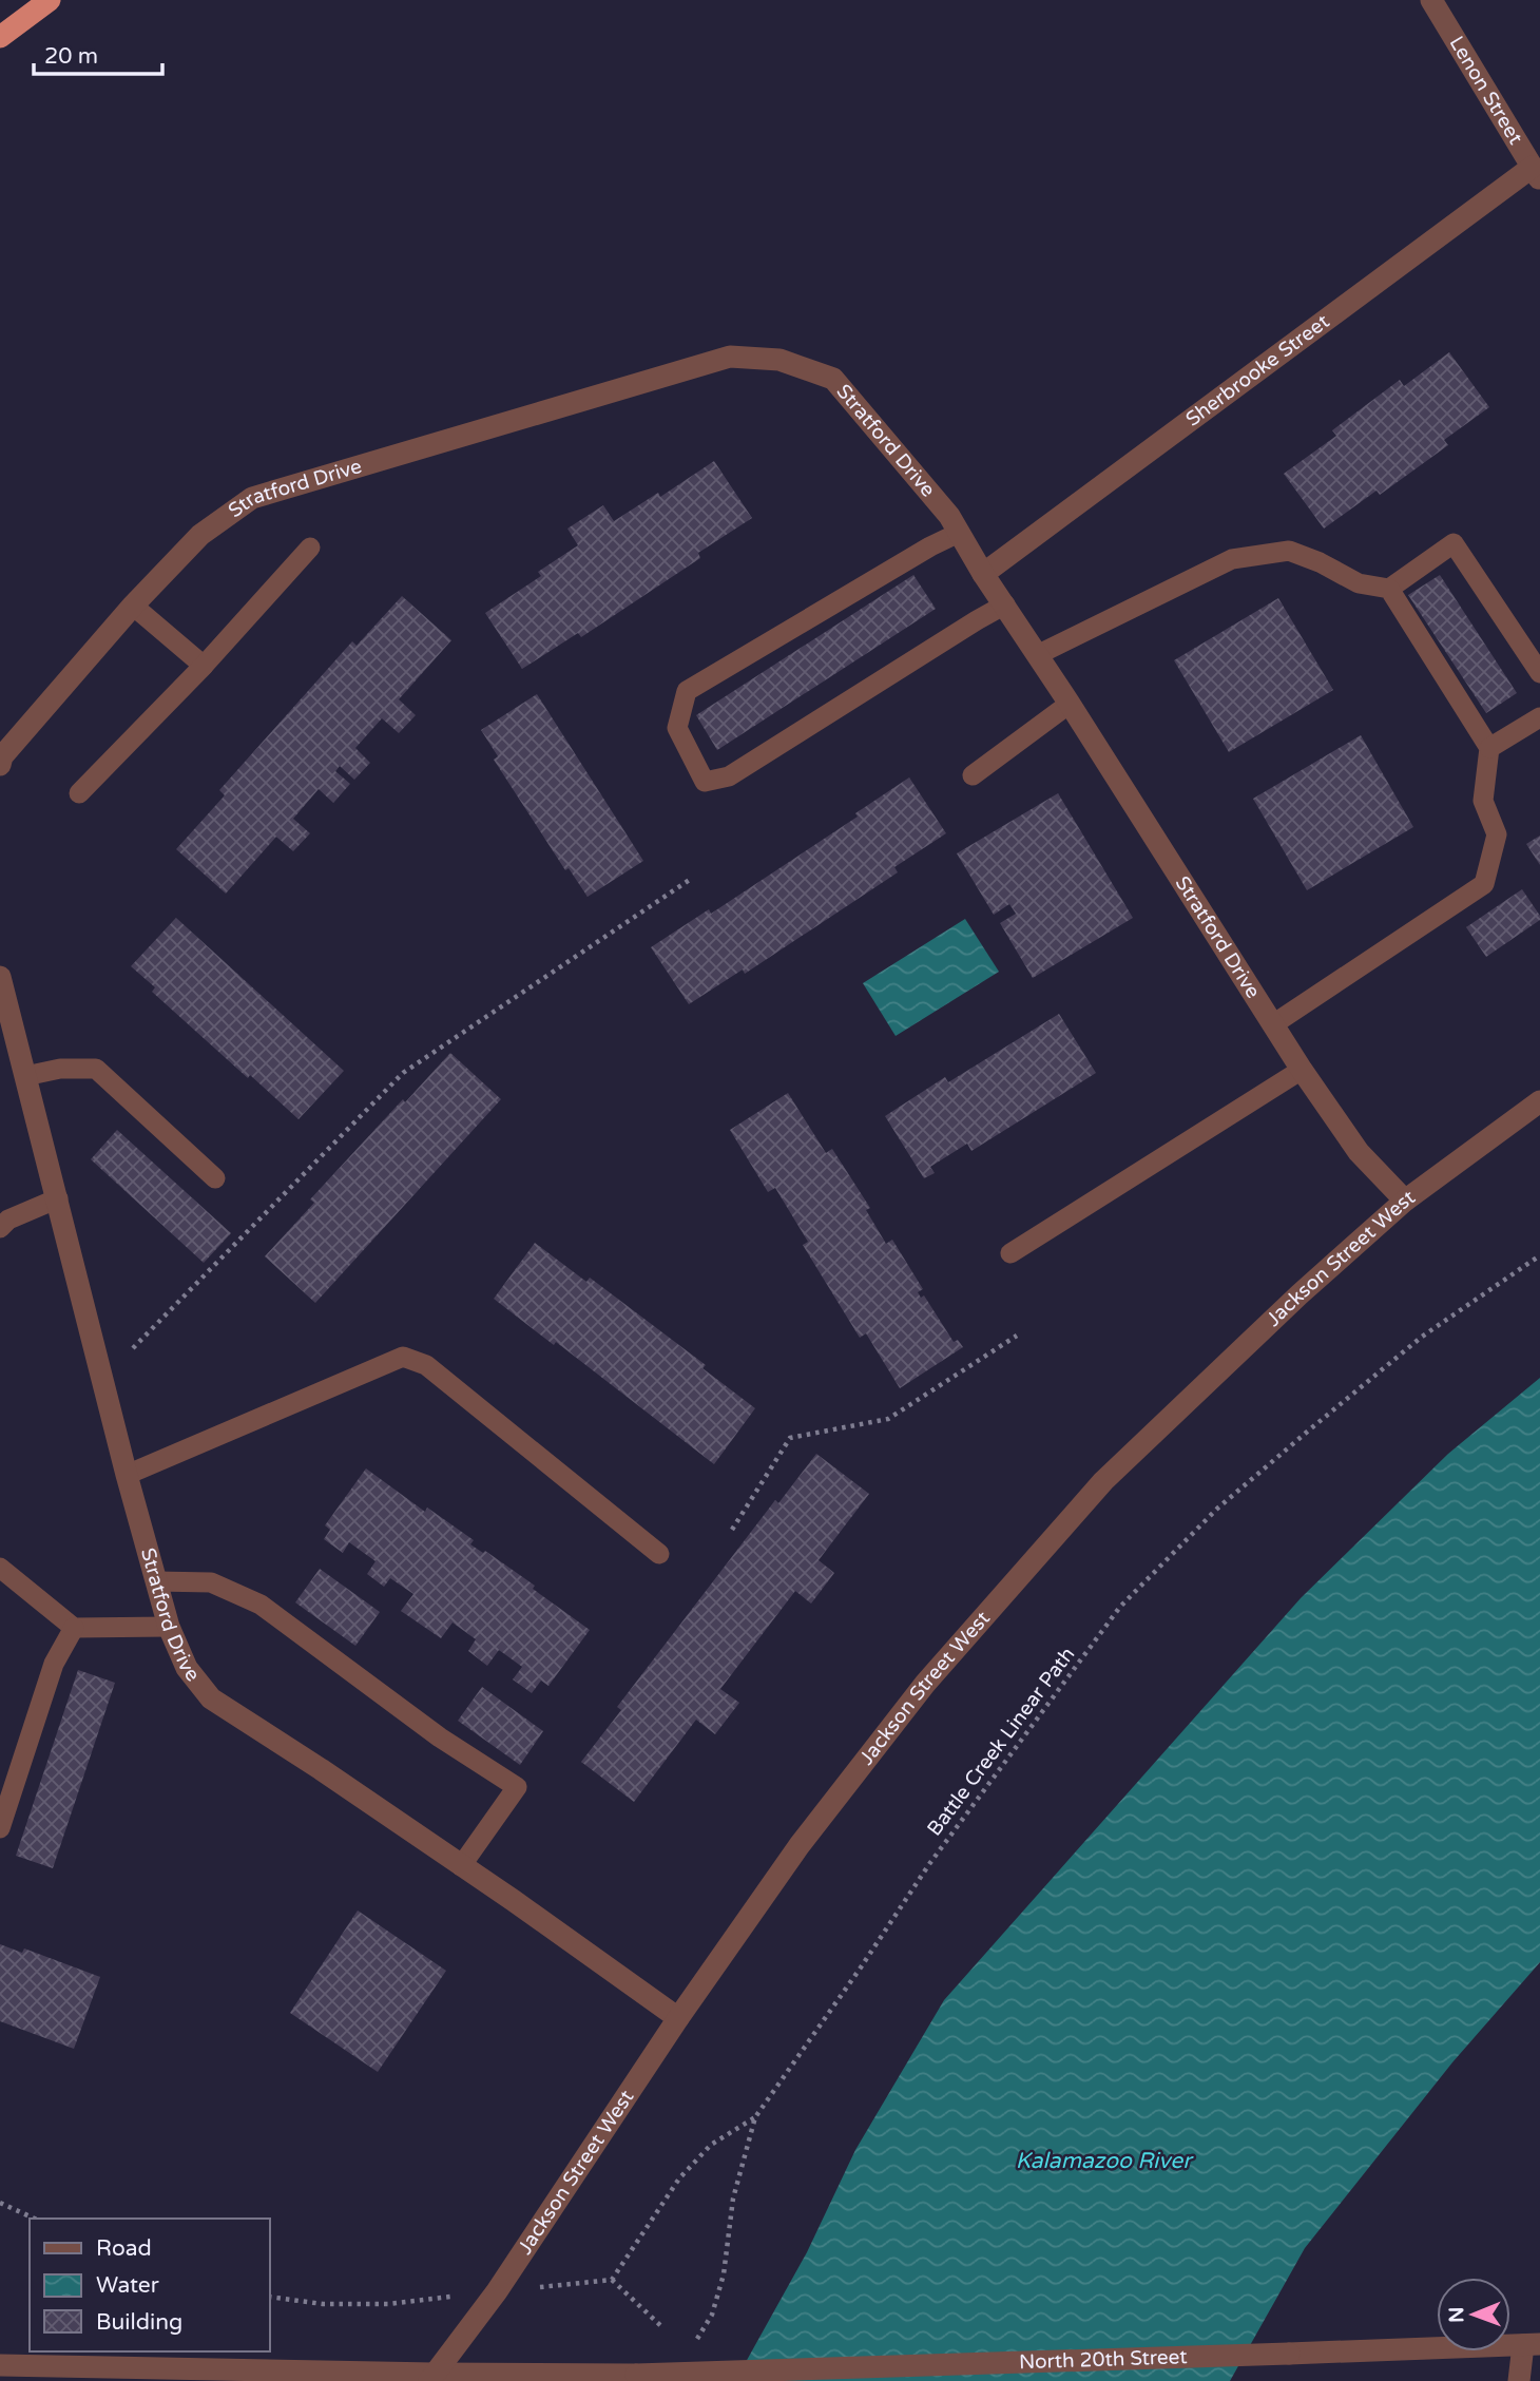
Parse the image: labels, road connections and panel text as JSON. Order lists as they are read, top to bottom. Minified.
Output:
{"streets":{"street":["Lenon Street","Sherbrooke Street","Stratford Drive","Jackson Street West","North 20th Street"],"path":["Battle Creek Linear Path"]},"crossings":[["Lenon Street","Sherbrooke Street"],["Sherbrooke Street","Stratford Drive"],["Stratford Drive","Jackson Street West"],["Jackson Street West","North 20th Street"]],"water":["Kalamazoo River"],"legend":["Road","Water","Building"],"scale_bar":"20 m","north":"left"}
